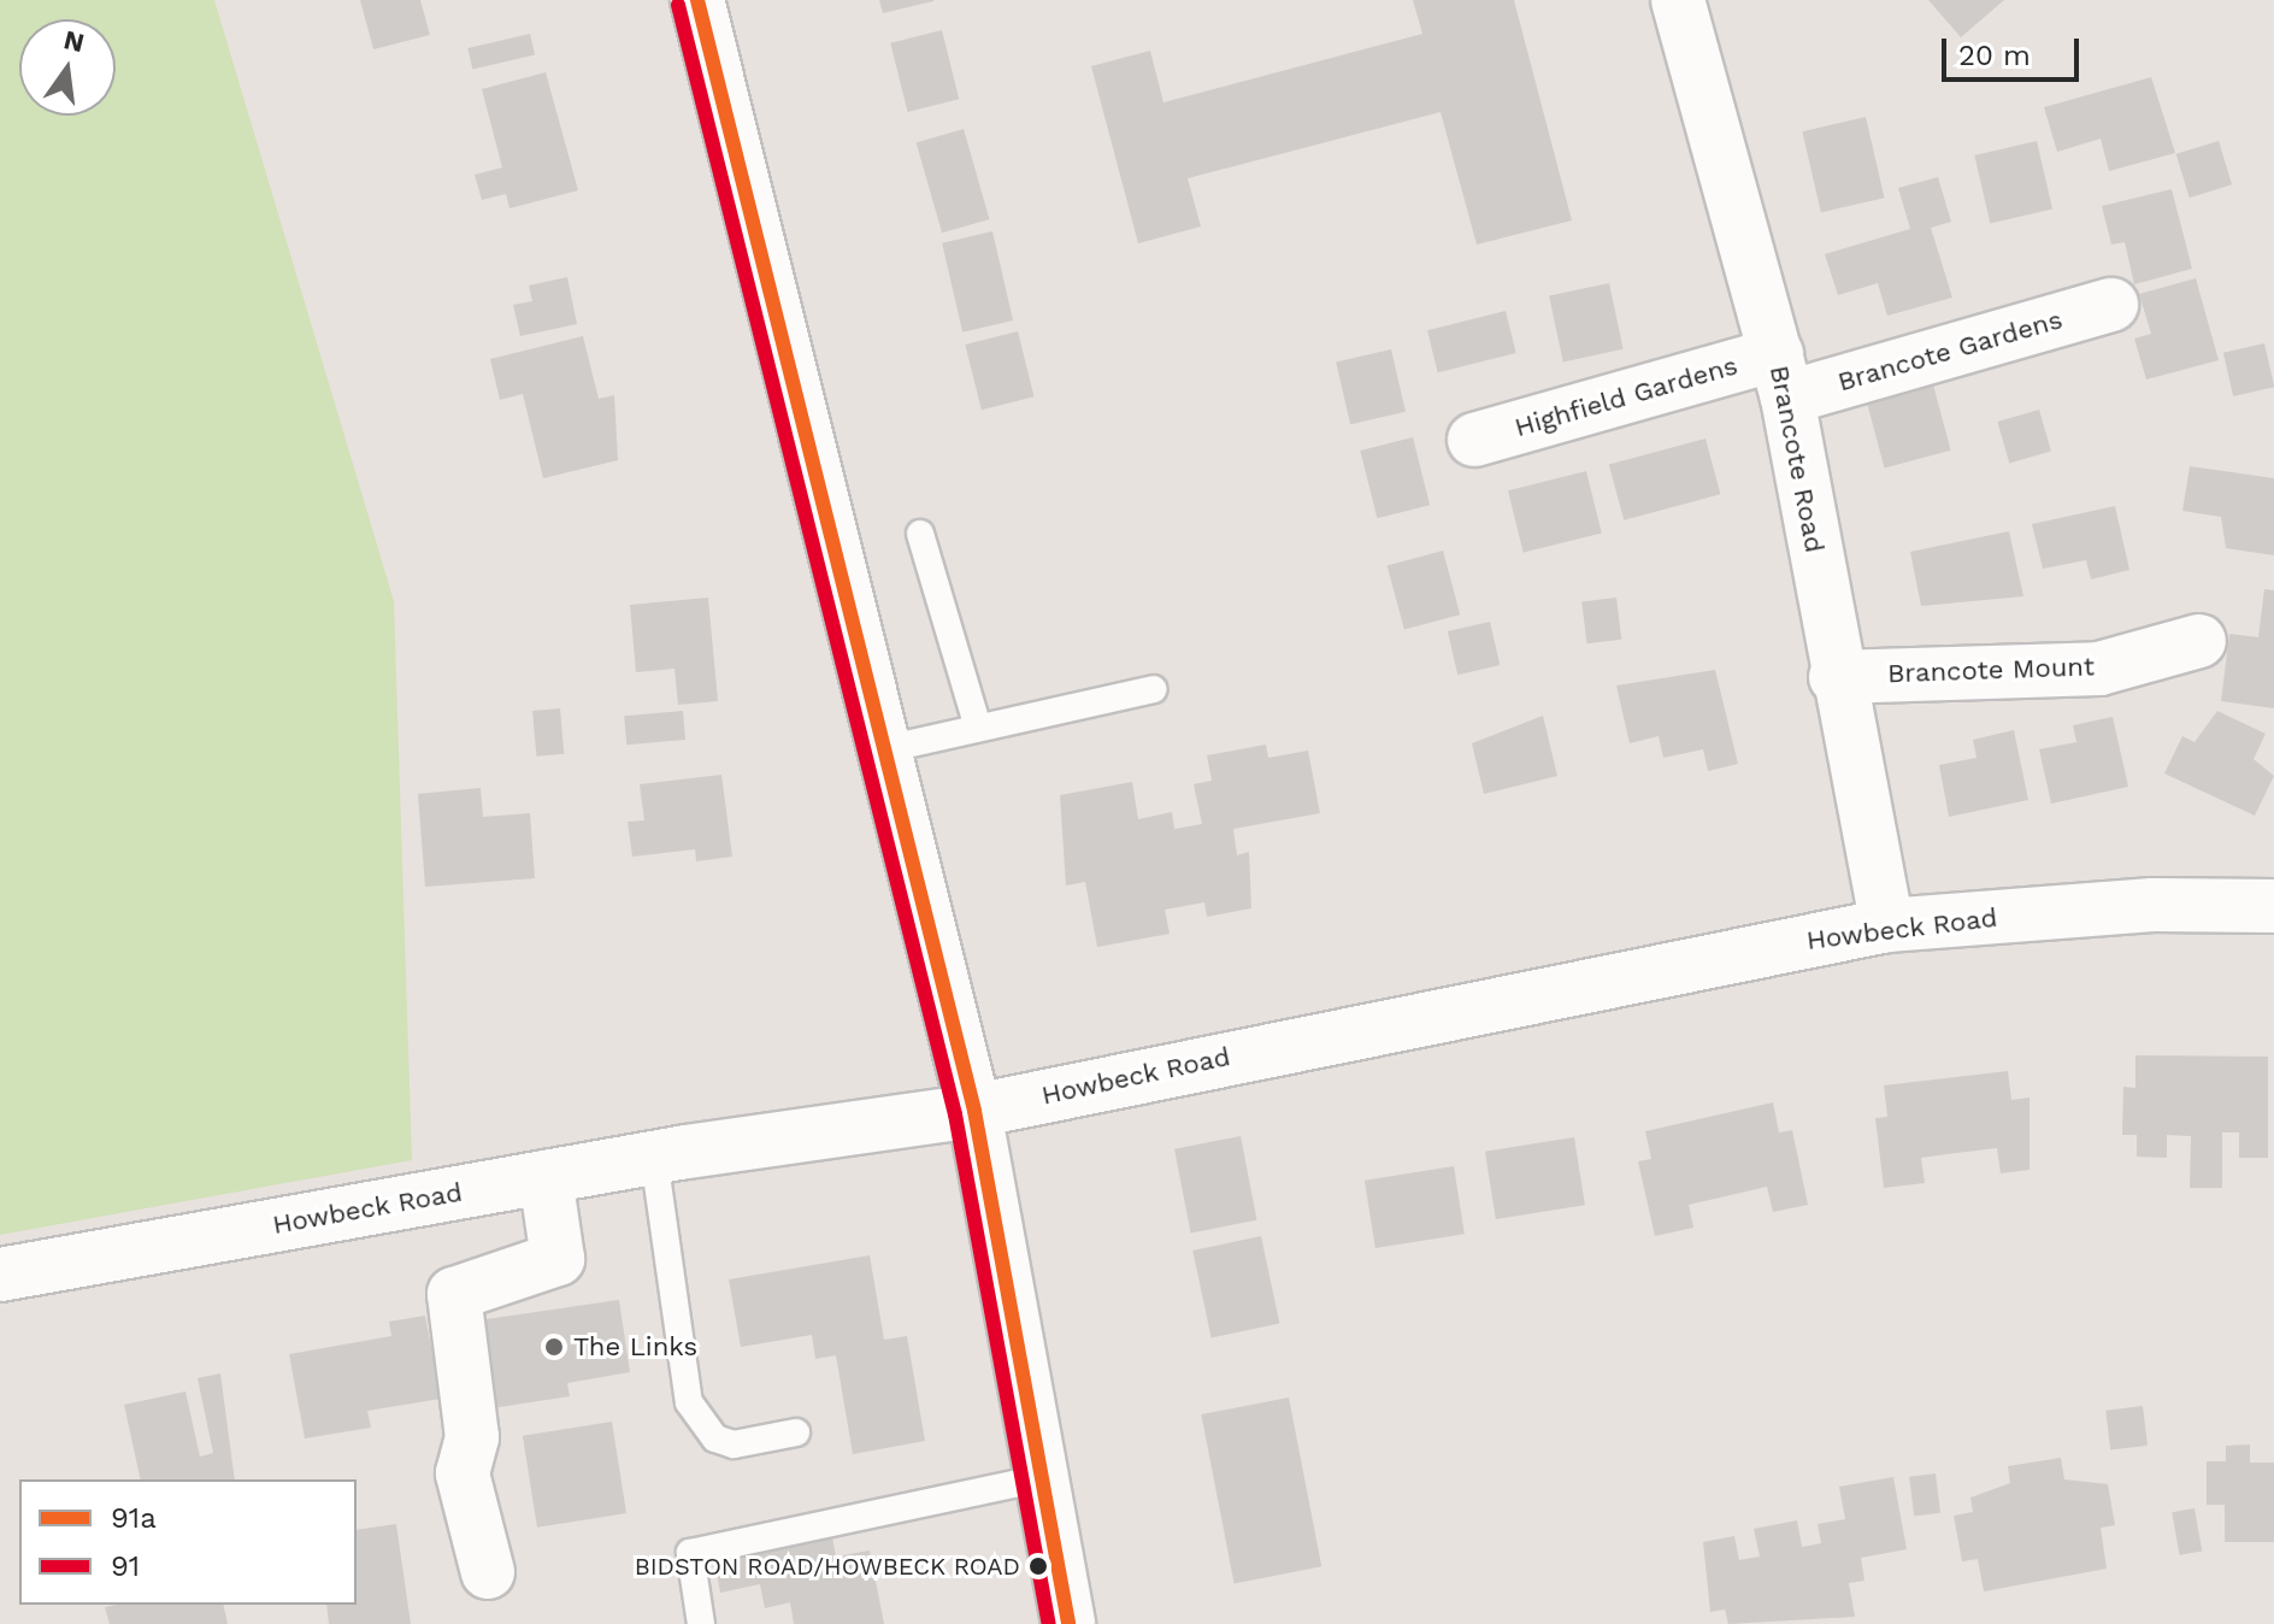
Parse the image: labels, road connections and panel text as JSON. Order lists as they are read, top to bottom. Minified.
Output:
{"streets":{"street":["Brancote Gardens","Highfield Gardens","Brancote Road","Brancote Mount","Howbeck Road"]},"crossings":[["Brancote Gardens","Highfield Gardens"],["Brancote Gardens","Brancote Road"],["Highfield Gardens","Brancote Road"],["Brancote Road","Brancote Mount"],["Brancote Road","Howbeck Road"]],"places":["The Links","BIDSTON ROAD/HOWBECK ROAD"],"lines":["transit line 91a","transit line 91"],"legend":["91a","91"],"scale_bar":"20 m","north":"top"}
